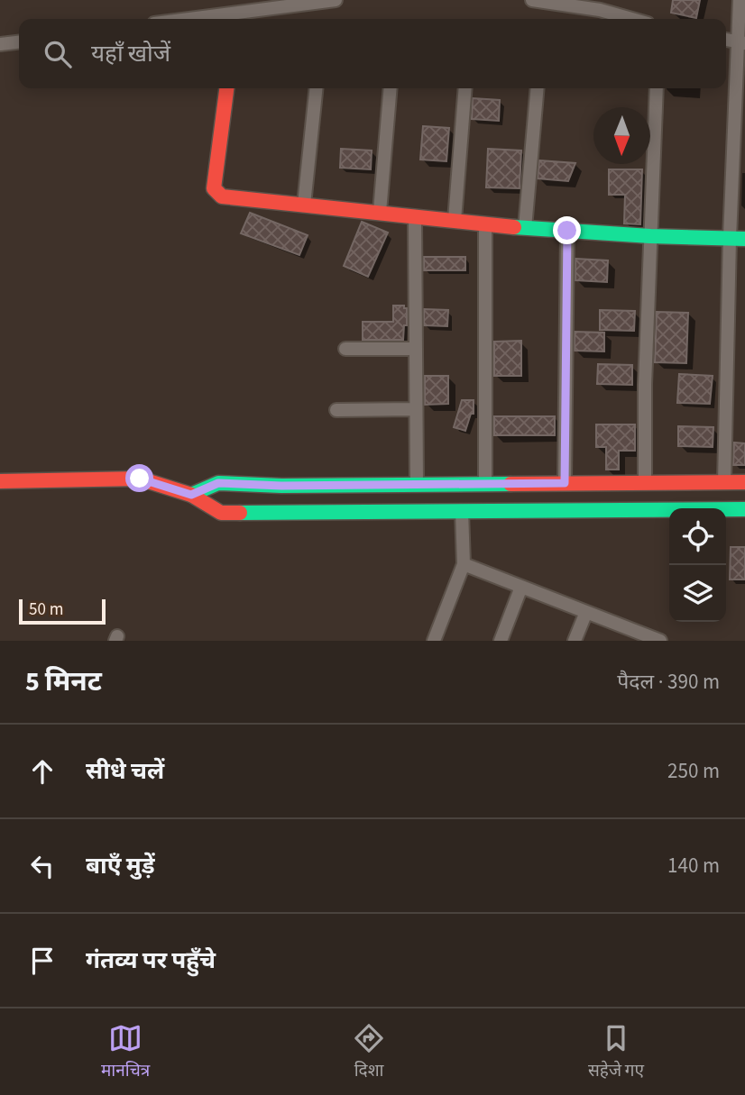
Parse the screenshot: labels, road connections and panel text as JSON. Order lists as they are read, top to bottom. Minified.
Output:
{"scale_bar":"50 m","north":"bottom","page":{"search":"यहाँ खोजें","scale":"50 m","heading":["5 मिनट","पैदल · 390 m"],"list":[["सीधे चलें","250 m"],["बाएँ मुड़ें","140 m"],"गंतव्य पर पहुँचे"],"nav":["मानचित्र","दिशा","सहेजे गए"]}}
